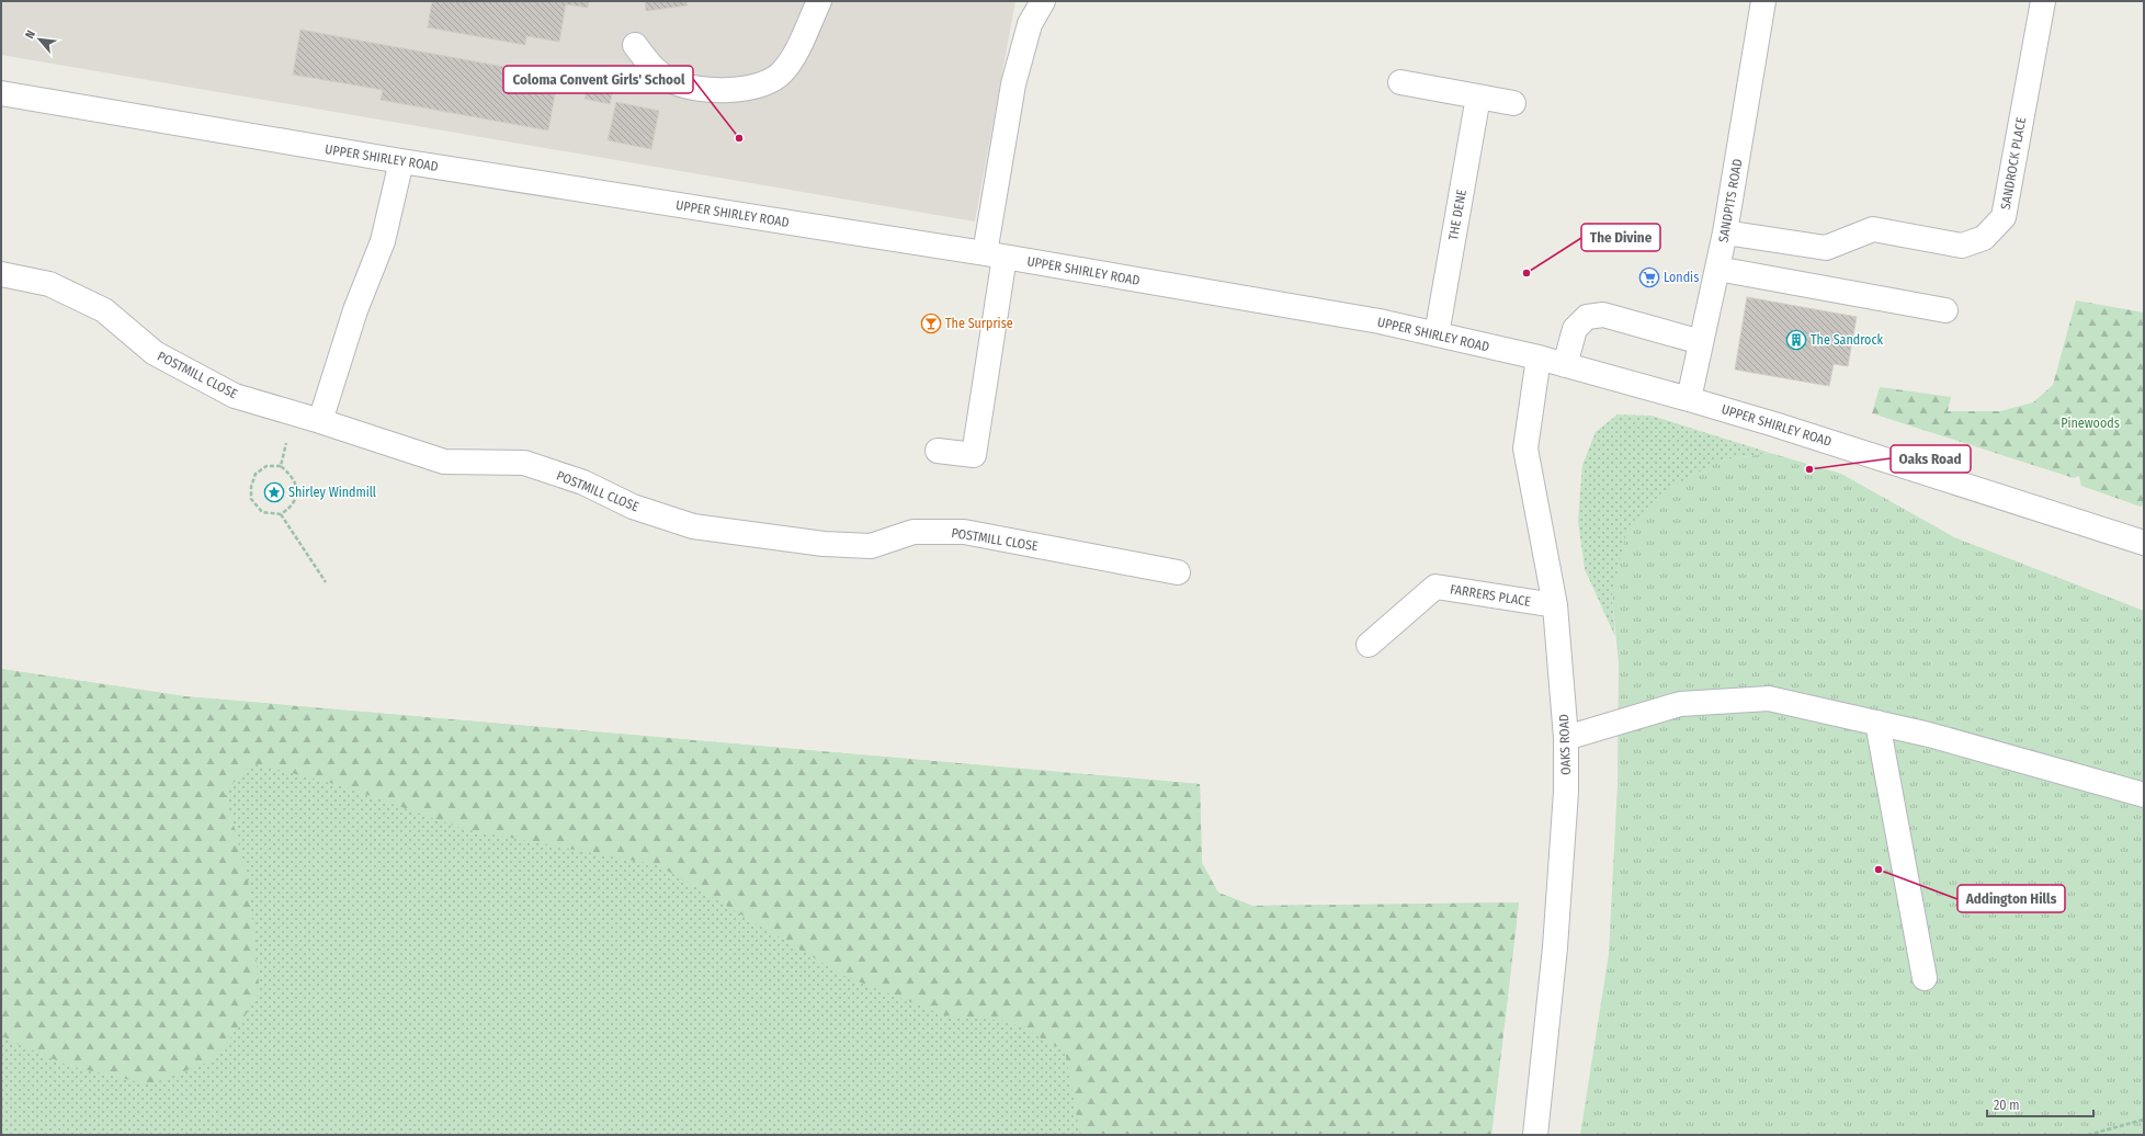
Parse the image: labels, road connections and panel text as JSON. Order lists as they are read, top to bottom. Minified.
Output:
{"streets":{"street":["UPPER SHIRLEY ROAD","SANDROCK PLACE","SANDPITS ROAD","THE DENE","POSTMILL CLOSE","FARRERS PLACE","OAKS ROAD"]},"crossings":[["UPPER SHIRLEY ROAD","SANDPITS ROAD"],["UPPER SHIRLEY ROAD","THE DENE"],["UPPER SHIRLEY ROAD","OAKS ROAD"],["SANDROCK PLACE","SANDPITS ROAD"],["FARRERS PLACE","OAKS ROAD"]],"parks":["Pinewoods"],"places":{"other":["Coloma Convent Girls' School","The Divine","Oaks Road","Addington Hills"],"supermarket":["Londis"],"bar":["The Surprise"],"building":["The Sandrock"],"place":["Shirley Windmill"]},"scale_bar":"20 m","north":"top left"}
